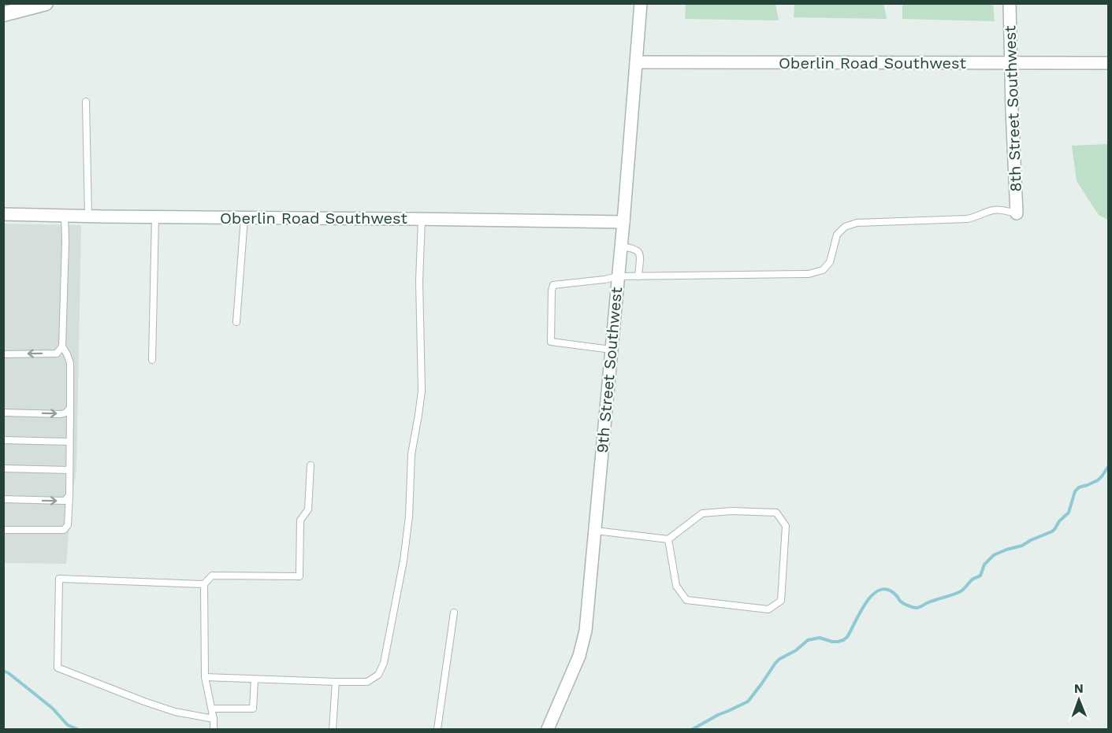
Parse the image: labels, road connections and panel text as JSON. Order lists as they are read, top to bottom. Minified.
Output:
{"streets":{"street":["Oberlin Road Southwest","8th Street Southwest","9th Street Southwest"]},"crossings":[["Oberlin Road Southwest","8th Street Southwest"],["Oberlin Road Southwest","9th Street Southwest"]],"north":"top"}
